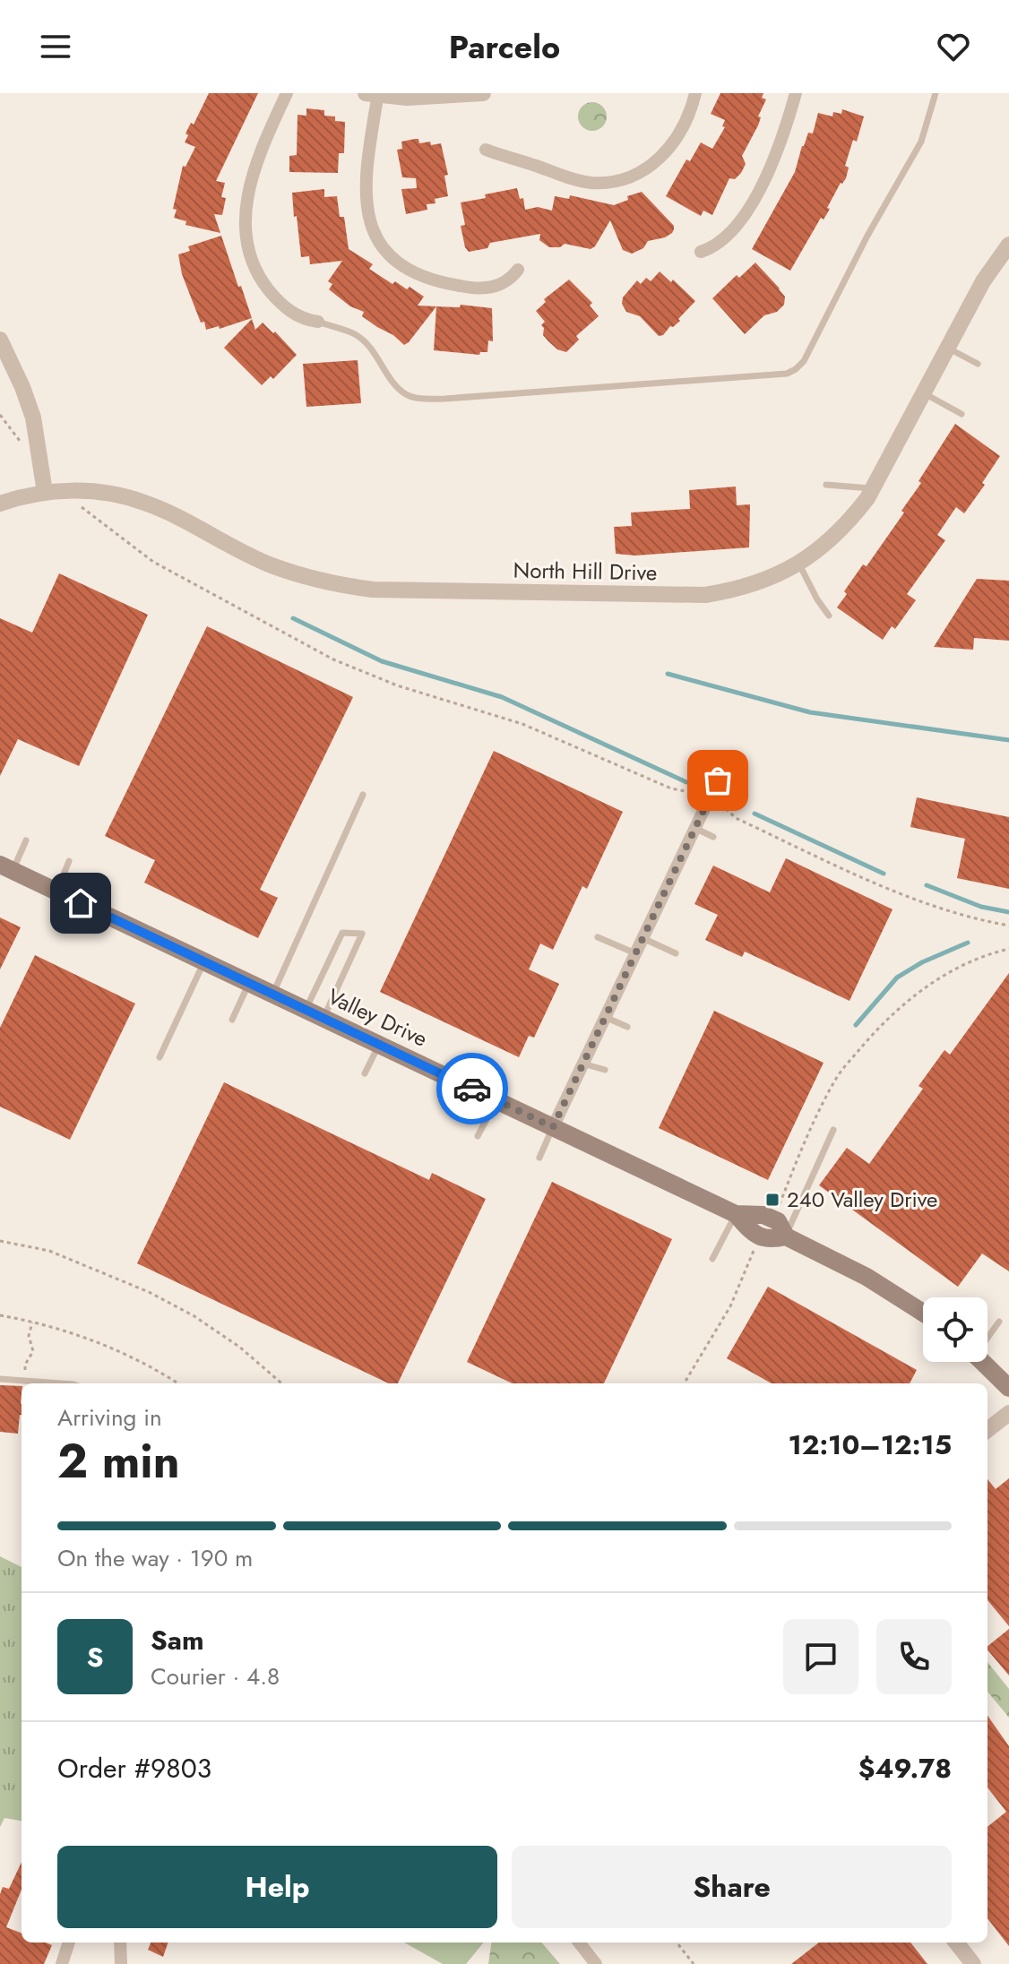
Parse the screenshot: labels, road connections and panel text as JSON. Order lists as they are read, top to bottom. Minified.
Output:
{"streets":{"main road":["Valley Drive"],"street":["North Hill Drive"]},"places":{"transit":["240 Valley Drive"]},"page":{"header":"Parcelo","heading":["2 min","Arriving in","12:10–12:15"],"panel":["Sam","Courier · 4.8","Order #9803","$49.78"],"bar":"On the way · 190 m","round":"S","buttons":["Help","Share"]}}
